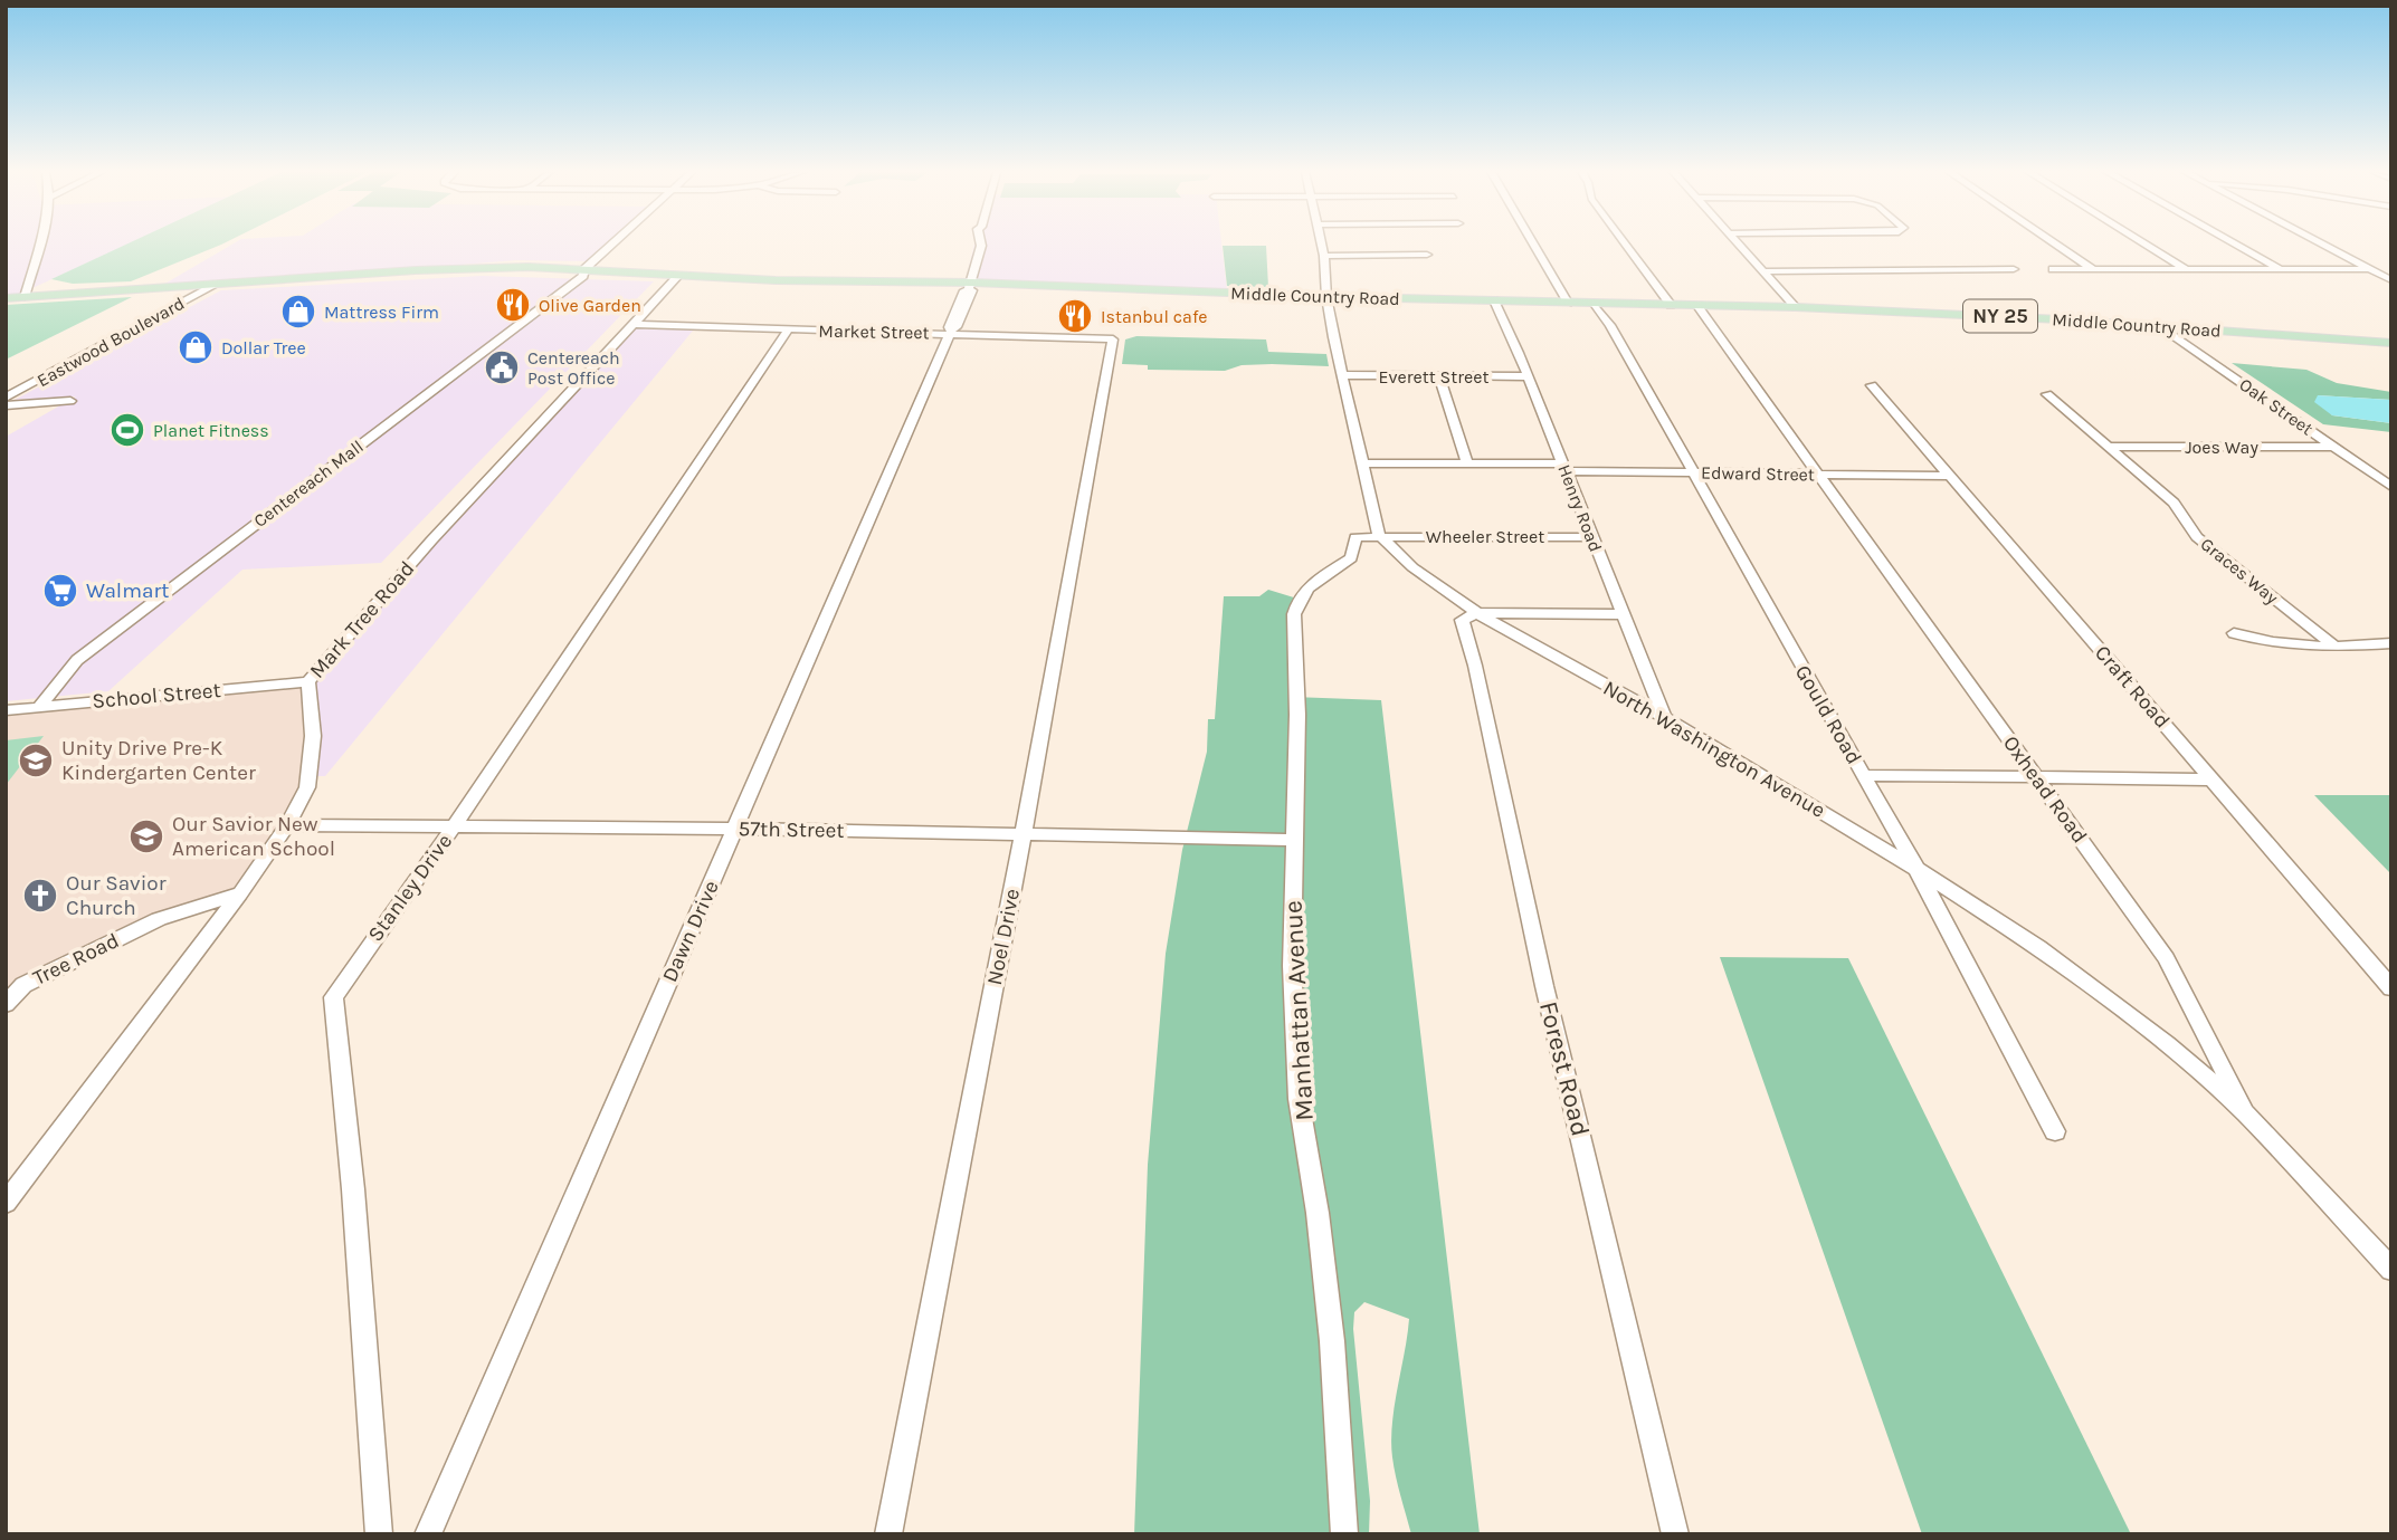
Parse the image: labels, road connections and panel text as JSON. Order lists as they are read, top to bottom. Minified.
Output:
{"streets":{"main road":["Middle Country Road","NY 25"],"street":["Market Street","Eastwood Boulevard","Everett Street","Oak Street","Joes Way","Edward Street","Centereach Mall","Henry Road","Wheeler Street","Graces Way","Mark Tree Road","Craft Road","School Street","Gould Road","North Washington Avenue","Oxhead Road","57th Street","Stanley Drive","Dawn Drive","Noel Drive","Tree Road","Manhattan Avenue","Forest Road"]},"crossings":[["Middle Country Road","Eastwood Boulevard"],["Middle Country Road","Oak Street"],["Middle Country Road","Centereach Mall"],["Middle Country Road","Henry Road"],["Middle Country Road","Mark Tree Road"],["Middle Country Road","Gould Road"],["Middle Country Road","Oxhead Road"],["Middle Country Road","Dawn Drive"],["Market Street","Mark Tree Road"],["Market Street","Stanley Drive"],["Market Street","Dawn Drive"],["Market Street","Noel Drive"],["Everett Street","Henry Road"],["Oak Street","Joes Way"],["Joes Way","Graces Way"],["Edward Street","Henry Road"],["Edward Street","Craft Road"],["Edward Street","Gould Road"],["Edward Street","Oxhead Road"],["Centereach Mall","School Street"],["Henry Road","Wheeler Street"],["Henry Road","North Washington Avenue"],["Wheeler Street","North Washington Avenue"],["Wheeler Street","Manhattan Avenue"],["Mark Tree Road","School Street"],["Mark Tree Road","57th Street"],["Mark Tree Road","Tree Road"],["Gould Road","North Washington Avenue"],["North Washington Avenue","Oxhead Road"],["North Washington Avenue","Manhattan Avenue"],["North Washington Avenue","Forest Road"],["57th Street","Stanley Drive"],["57th Street","Dawn Drive"],["57th Street","Noel Drive"],["57th Street","Manhattan Avenue"]],"places":{"restaurant":["Olive Garden","Istanbul cafe"],"shop":["Mattress Firm","Dollar Tree"],"public building":["Centereach Post Office"],"sports":["Planet Fitness"],"supermarket":["Walmart"],"school or university":["Unity Drive Pre-K Kindergarten Center","Our Savior New American School"],"church":["Our Savior Church"]}}
